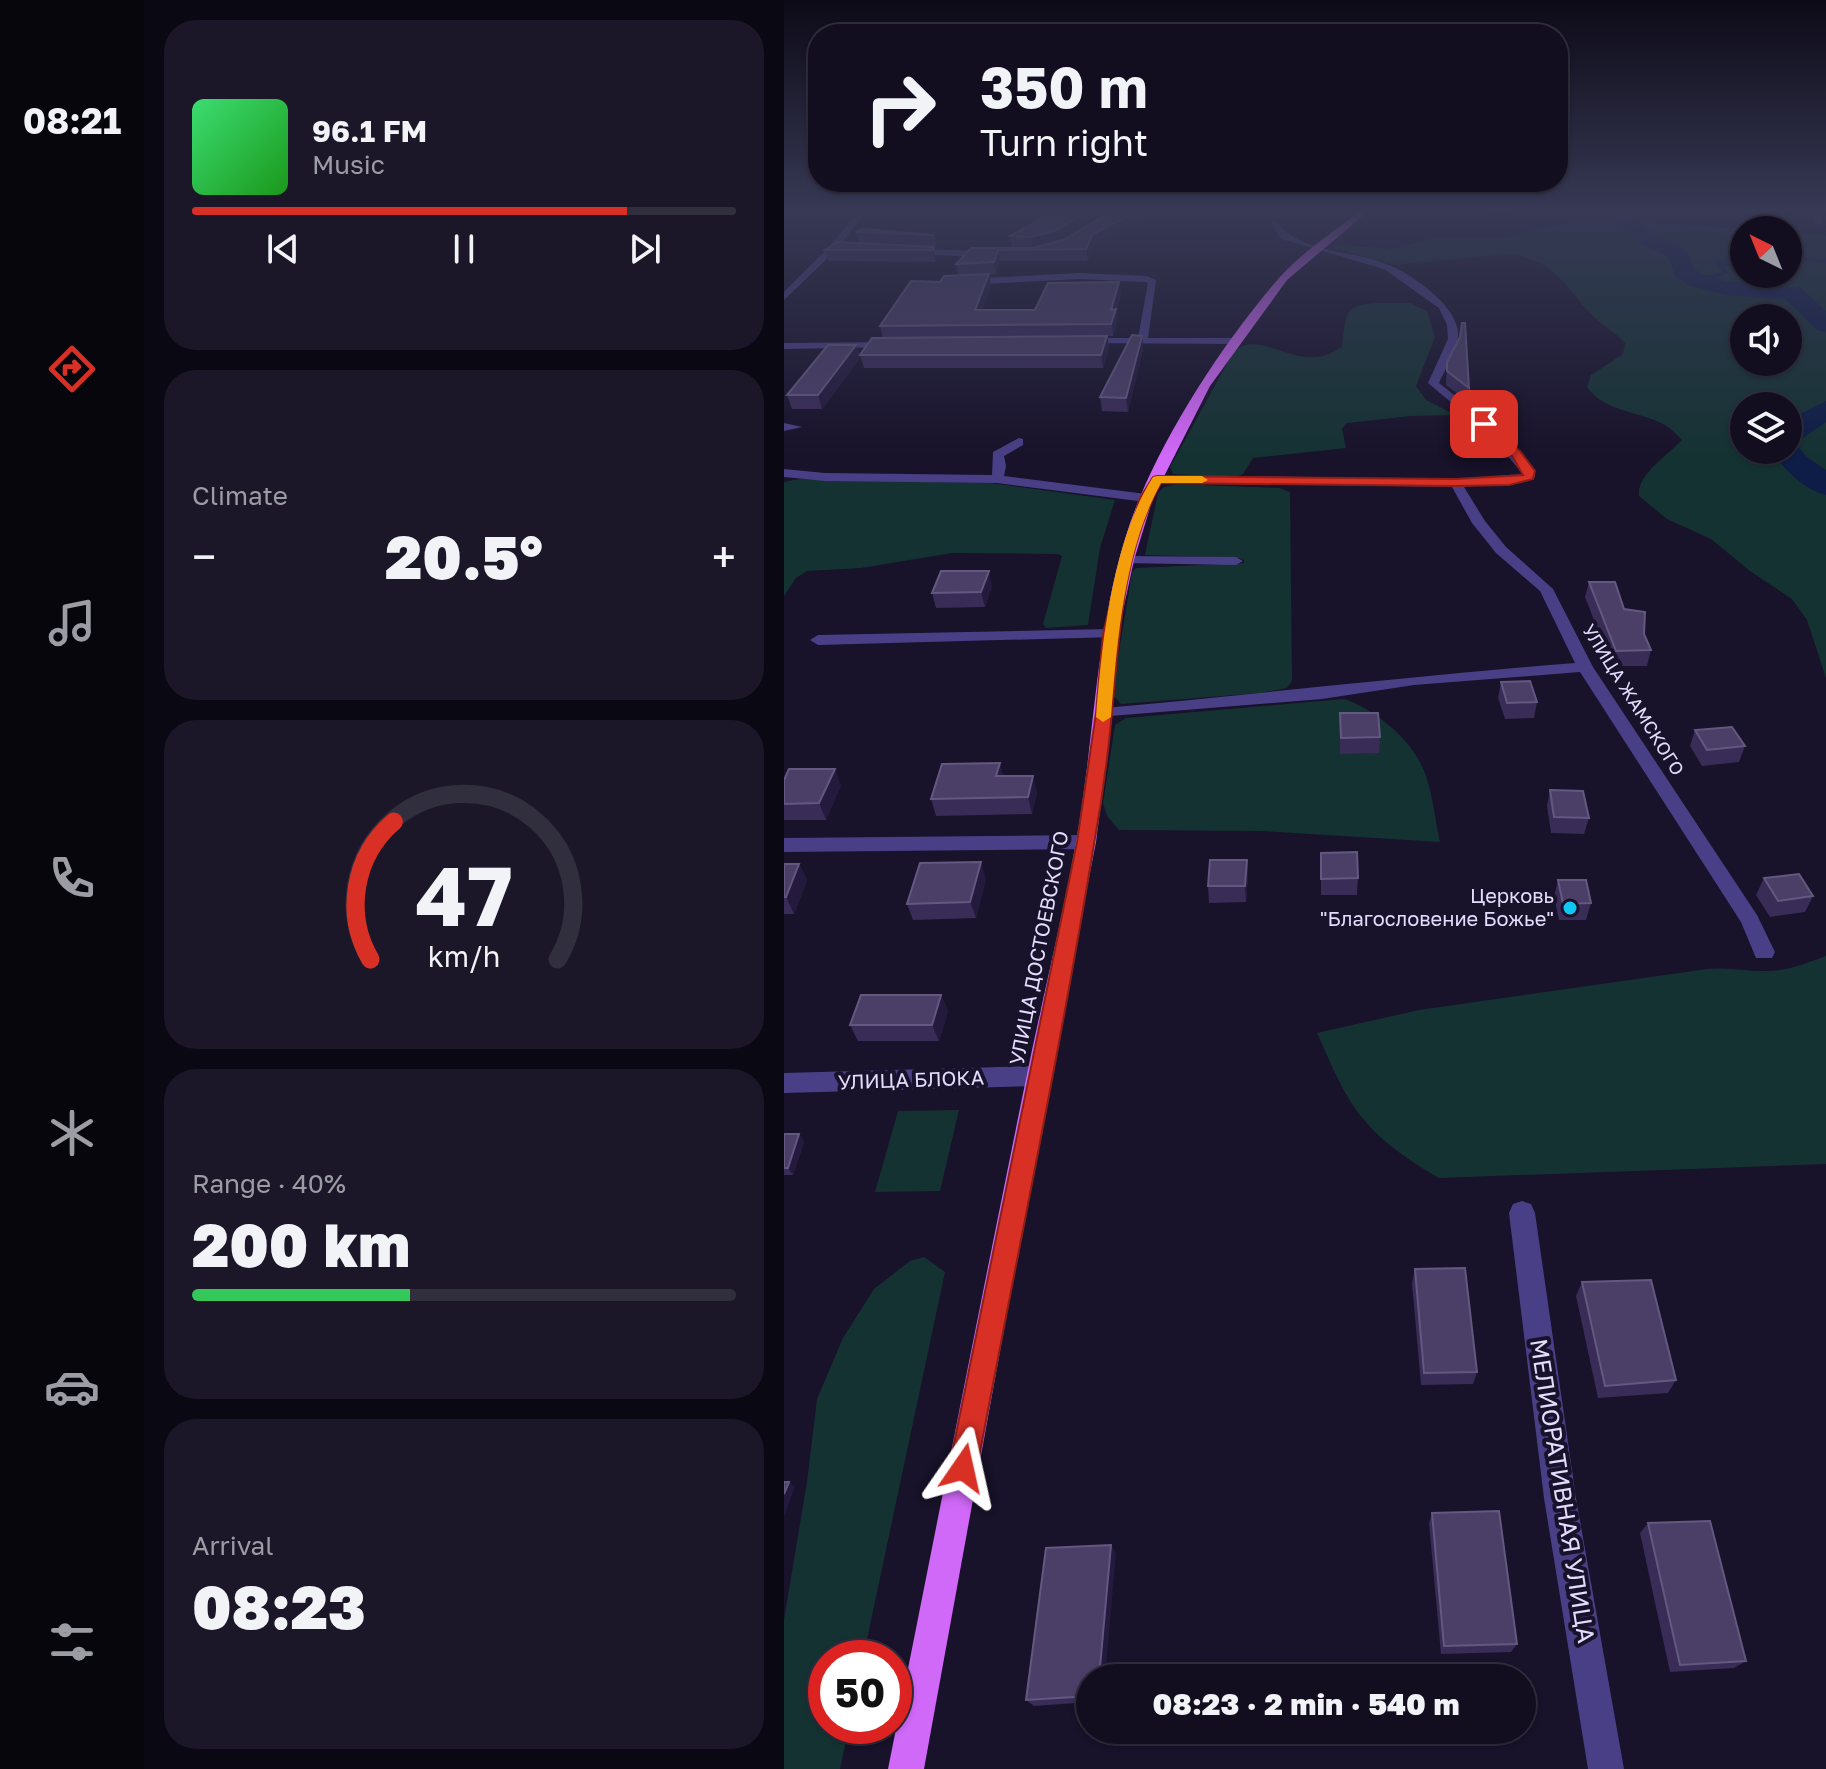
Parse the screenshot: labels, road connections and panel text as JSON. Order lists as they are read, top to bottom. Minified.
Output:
{"streets":{"main road":["УЛИЦА ДОСТОЕВСКОГО"],"street":["УЛИЦА ЖАМСКОГО","УЛИЦА БЛОКА","МЕЛИОРАТИВНАЯ УЛИЦА"]},"crossings":[["УЛИЦА ДОСТОЕВСКОГО","УЛИЦА БЛОКА"]],"places":["Церковь \"Благословение Божье\""],"north":"top left","page":{"tabs":"08:21","turn":["350 m","Turn right"],"song":["96.1 FM","Music"],"tile":["Climate",["Range · 40%","200 km"],["Arrival","08:23"]],"heat":["−","20.5°","+"],"limit":"50","trip":"08:23 · 2 min · 540 m","gauge":["47","km/h"]}}
